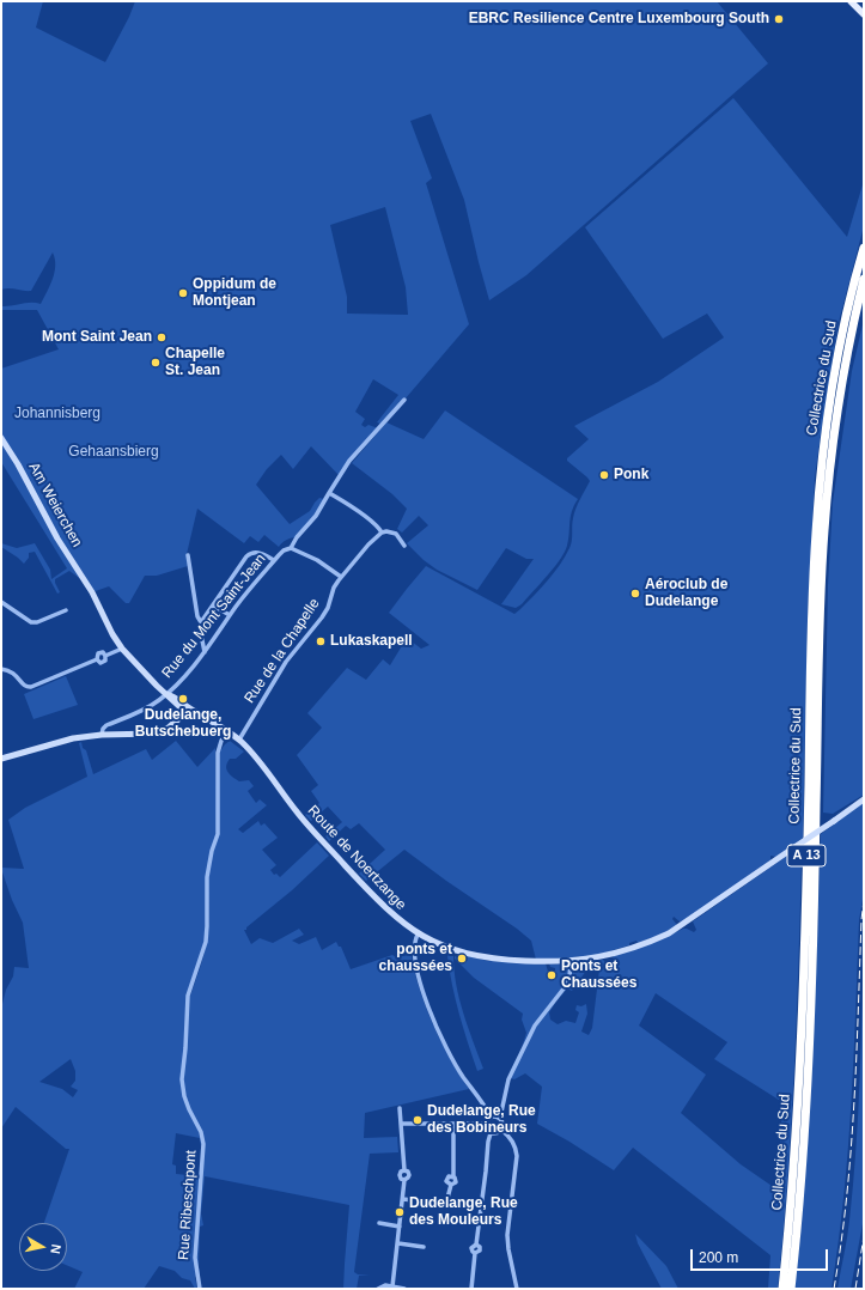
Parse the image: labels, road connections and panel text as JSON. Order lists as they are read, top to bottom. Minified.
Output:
{"streets":{"highway":["Collectrice du Sud","A 13"],"main road":["Am Weierchen","Route de Noertzange"],"street":["Rue du Mont Saint-Jean","Rue de la Chapelle","Rue Ribeschpont"]},"crossings":[["Rue du Mont Saint-Jean","Route de Noertzange"],["Rue de la Chapelle","Route de Noertzange"],["Route de Noertzange","Rue Ribeschpont"]],"parks":["Johannisberg","Gehaansbierg"],"places":["EBRC Resilience Centre Luxembourg South","Oppidum de Montjean","Mont Saint Jean","Chapelle St. Jean","Ponk","Aéroclub de Dudelange","Lukaskapell","Dudelange, Butschebuerg","ponts et chaussées","Ponts et Chaussées","Dudelange, Rue des Bobineurs","Dudelange, Rue des Mouleurs"],"scale_bar":"200 m","north":"right"}
